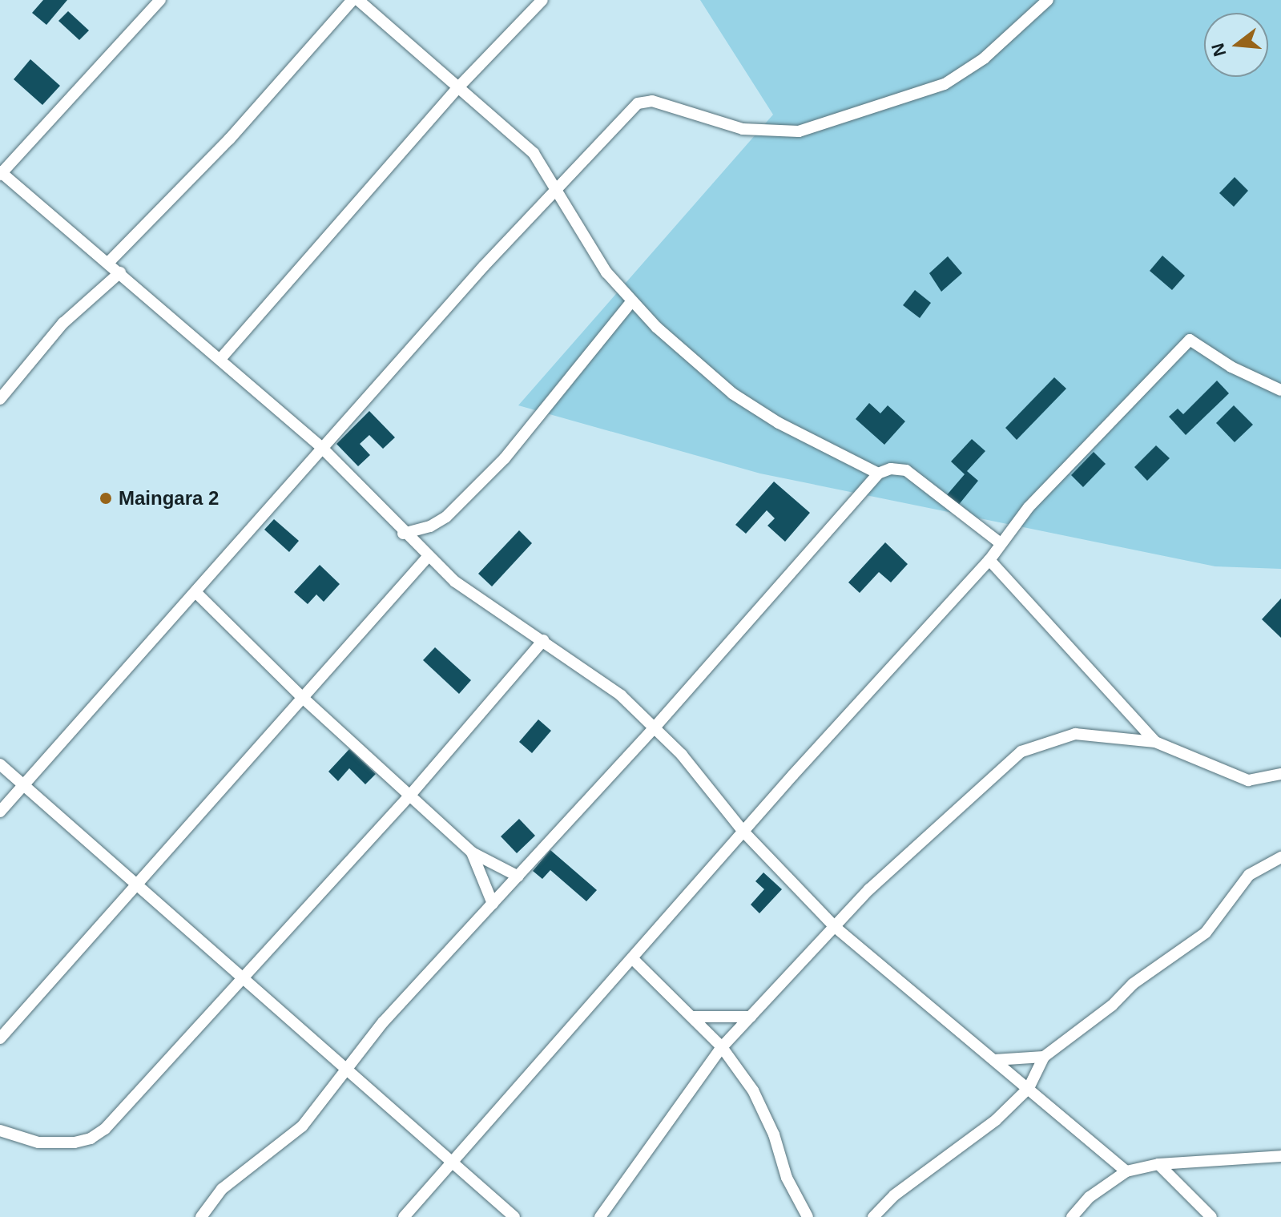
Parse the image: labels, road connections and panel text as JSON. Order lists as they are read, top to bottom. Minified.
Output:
{"places":["Maingara 2"],"north":"left"}
